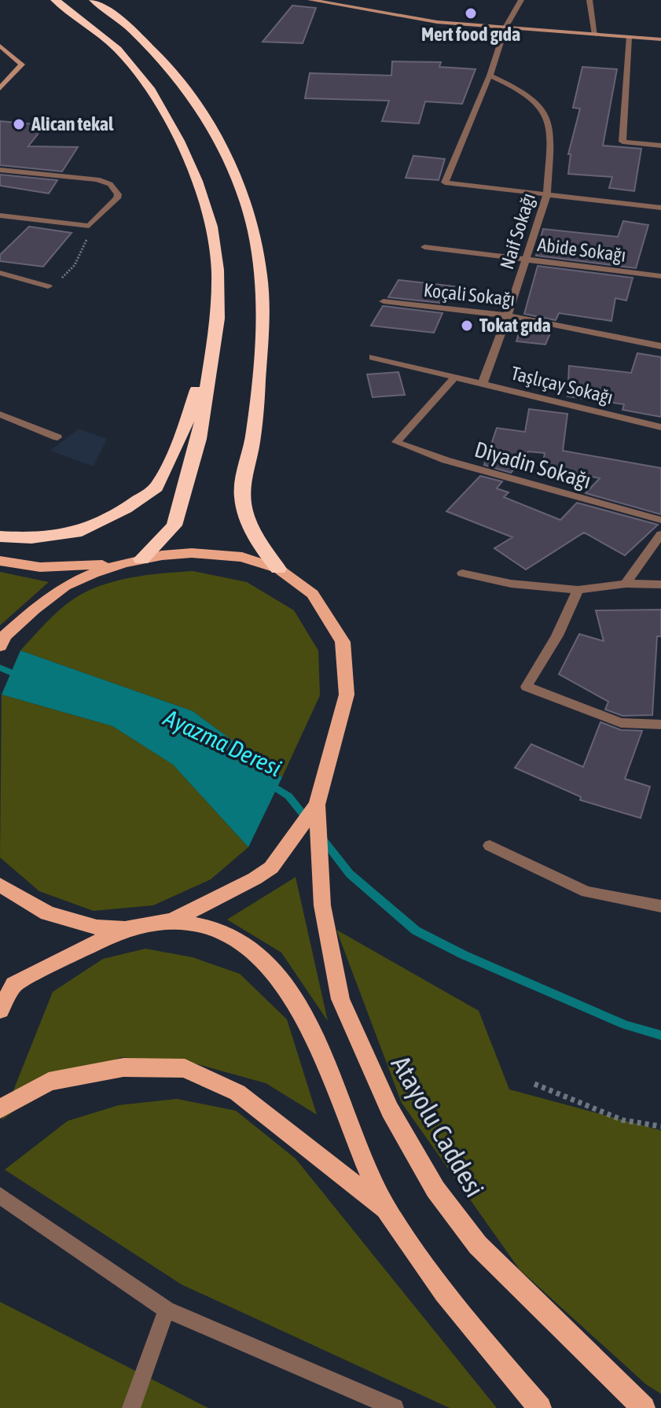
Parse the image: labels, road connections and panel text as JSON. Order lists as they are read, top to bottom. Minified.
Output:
{"streets":{"main road":["Atayolu Caddesi"],"street":["Naif Sokağı","Abide Sokağı","Koçali Sokağı","Taşlıçay Sokağı","Diyadin Sokağı"]},"crossings":[["Naif Sokağı","Abide Sokağı"],["Naif Sokağı","Koçali Sokağı"],["Naif Sokağı","Taşlıçay Sokağı"],["Taşlıçay Sokağı","Diyadin Sokağı"]],"water":["Ayazma Deresi"],"places":["Mert food gıda","Alican tekal","Tokat gıda"]}
